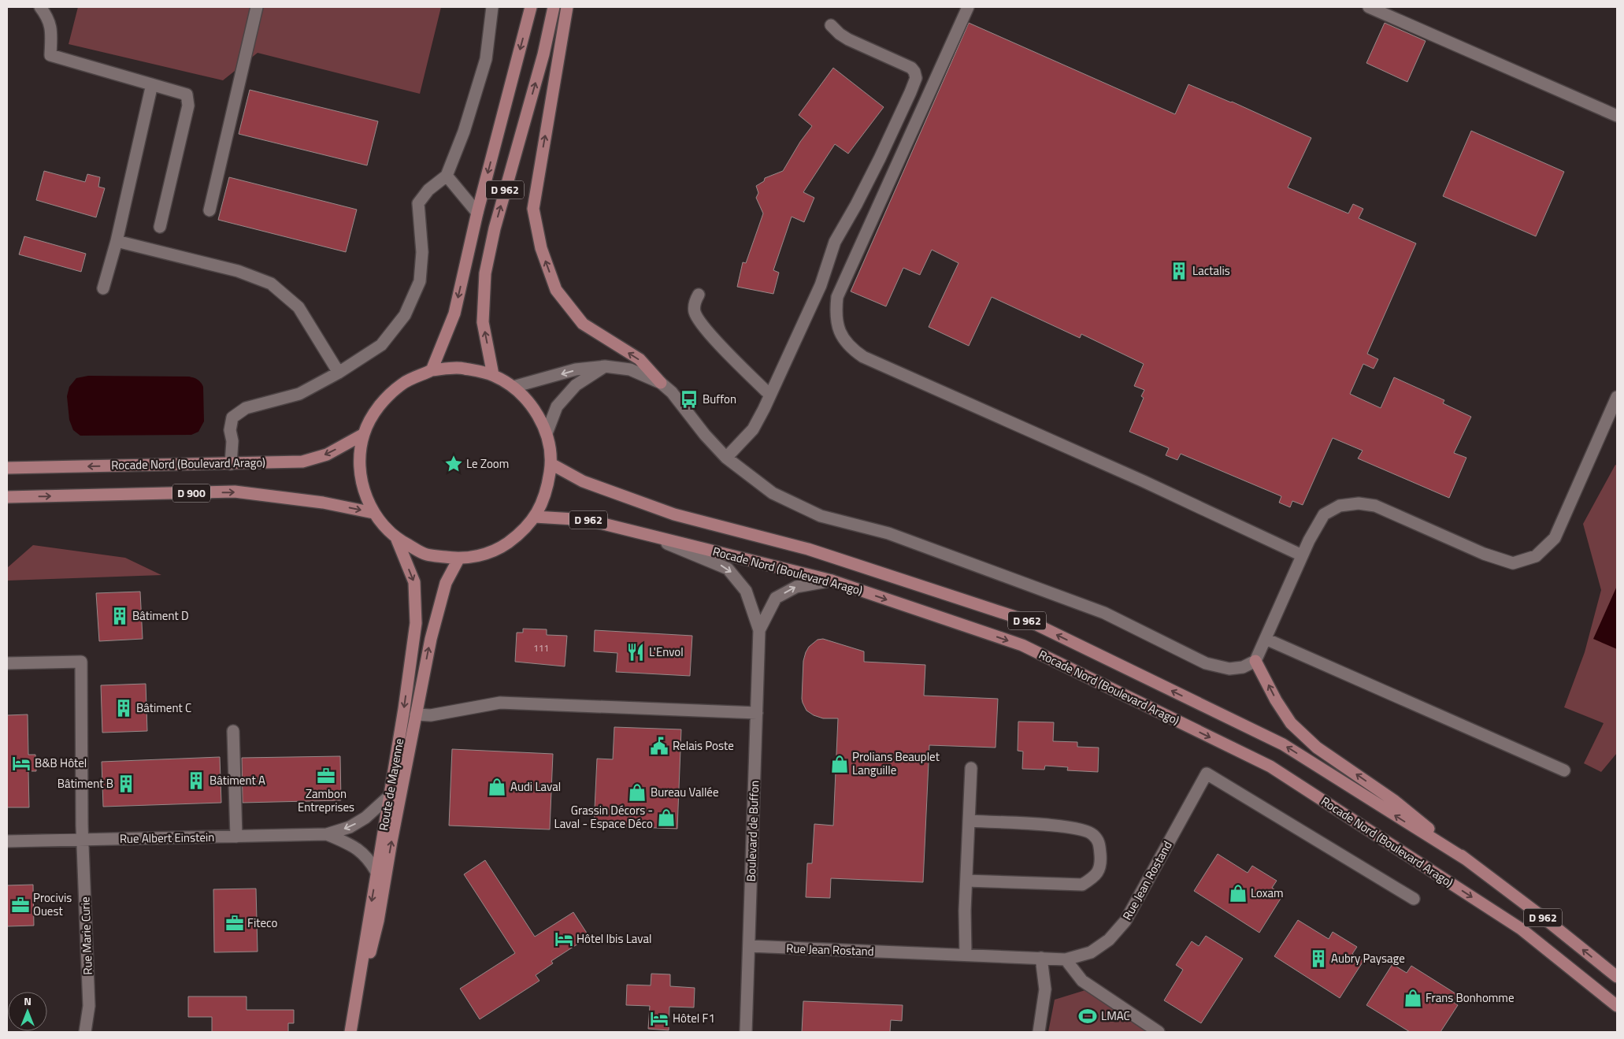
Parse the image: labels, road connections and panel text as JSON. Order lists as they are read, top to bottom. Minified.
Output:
{"streets":{"main road":["D 962","Rocade Nord (Boulevard Arago)","D 900","Route de Mayenne"],"street":["Boulevard de Buffon","Rue Albert Einstein","Rue Jean Rostand","Rue Marie Curie"]},"crossings":[["Route de Mayenne","Rue Albert Einstein"],["Boulevard de Buffon","Rue Jean Rostand"],["Rue Albert Einstein","Rue Marie Curie"]],"places":{"building":["Lactalis","Bâtiment D","Bâtiment C","Bâtiment A","Bâtiment B","Aubry Paysage"],"bus stop":["Buffon"],"place":["Le Zoom"],"restaurant":["L'Envol"],"public building":["Relais Poste"],"hotel":["B&B Hôtel","Hôtel Ibis Laval","Hôtel F1"],"shop":["Prolians Beauplet Languille","Audi Laval","Bureau Vallée","Grassin Décors - Laval - Espace Déco","Loxam","Frans Bonhomme"],"office":["Zambon Entreprises","Procivis Ouest","Fiteco"],"sports":["LMAC"]},"house_numbers":["111"],"north":"top"}
